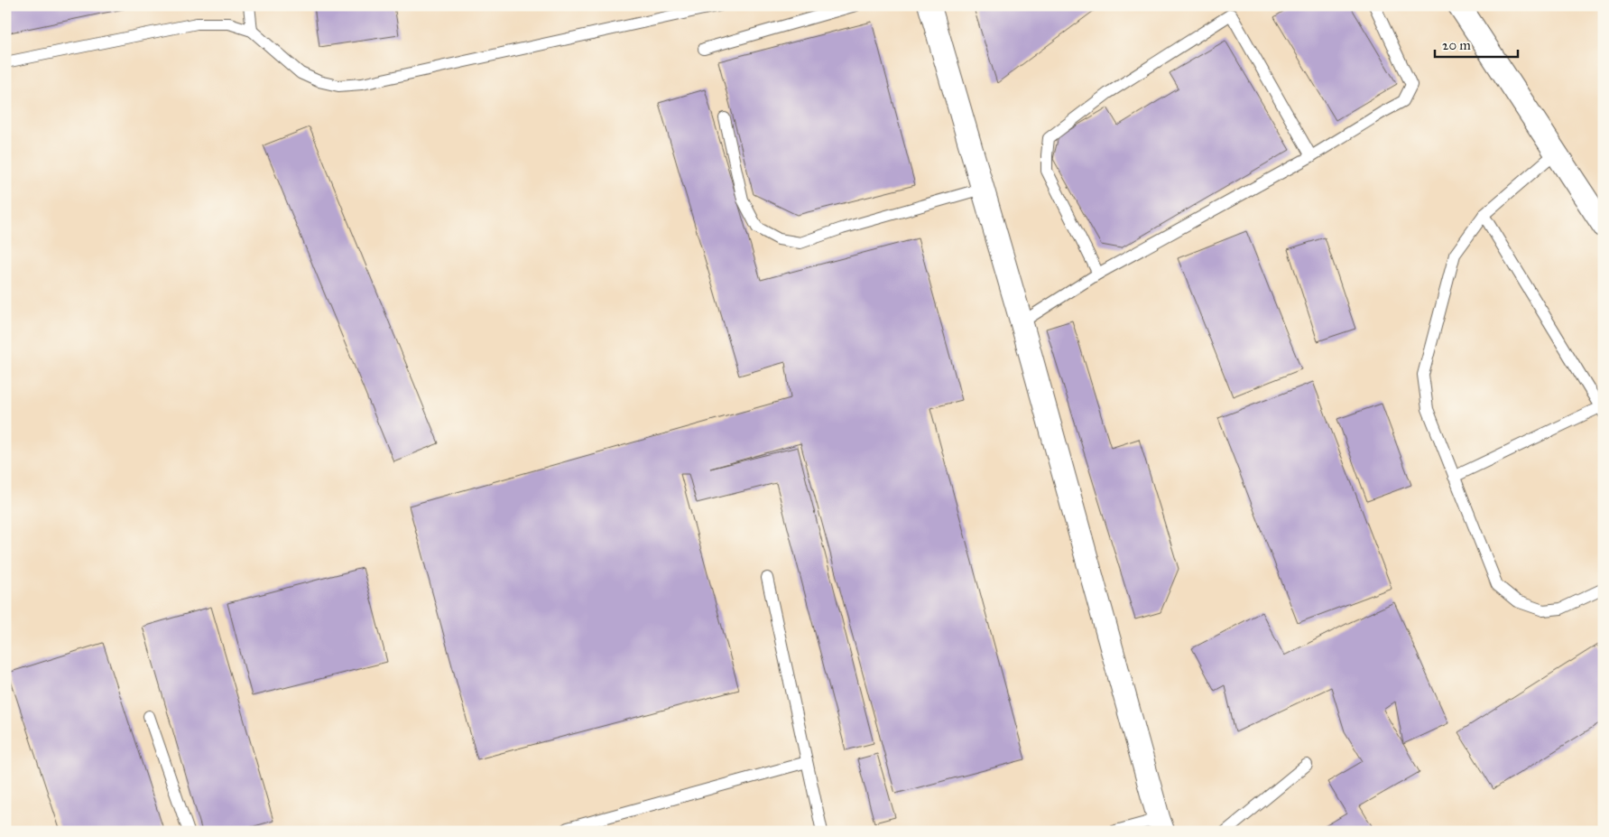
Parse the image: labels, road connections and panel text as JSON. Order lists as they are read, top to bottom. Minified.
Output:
{"scale_bar":"20 m"}
